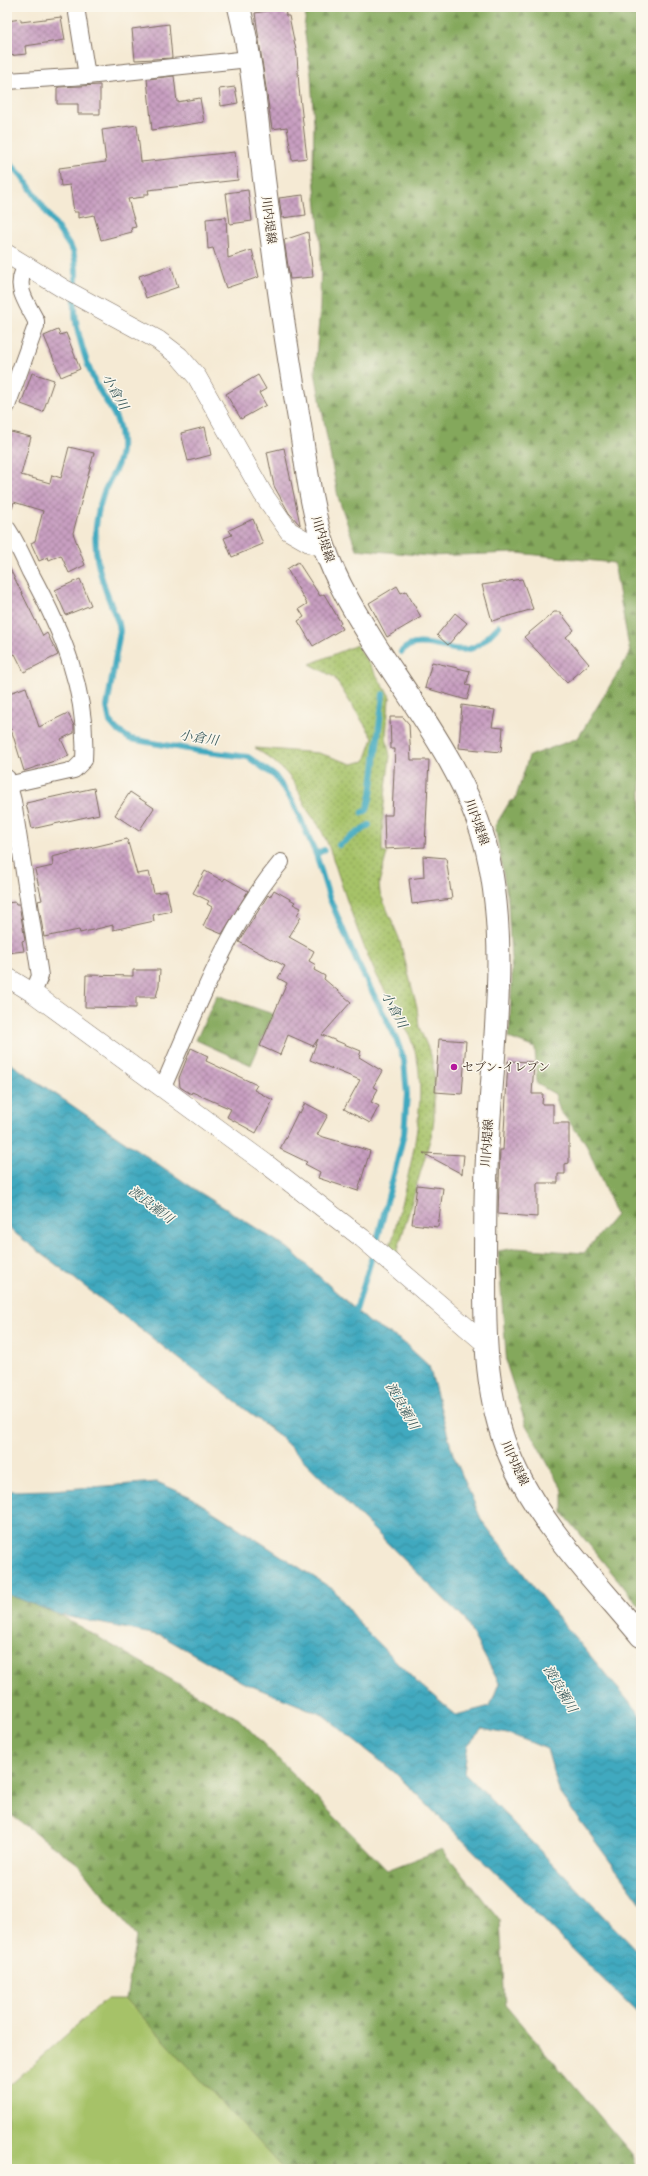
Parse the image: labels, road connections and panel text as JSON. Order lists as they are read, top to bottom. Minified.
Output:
{"streets":{"main road":["川内堤線"]},"water":["小倉川","渡良瀬川"],"places":["セブン-イレブン"]}
